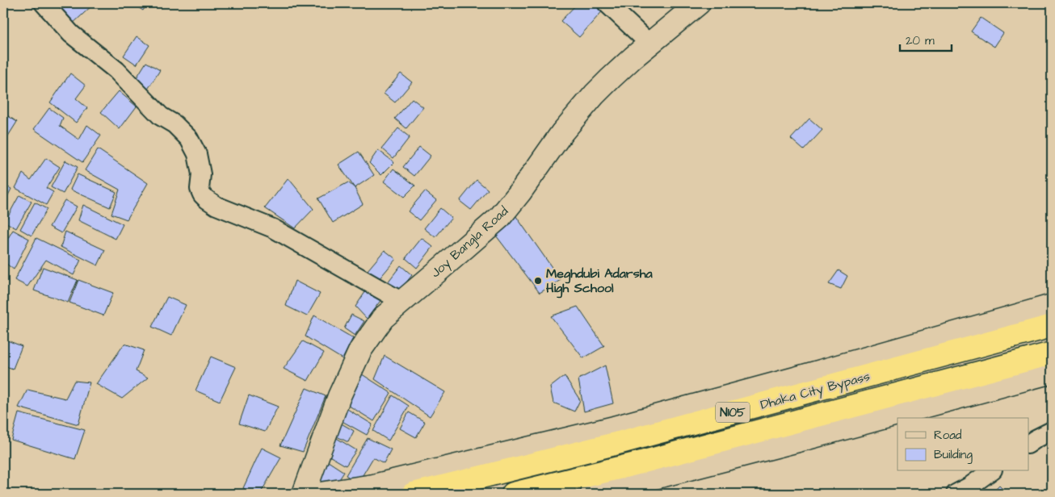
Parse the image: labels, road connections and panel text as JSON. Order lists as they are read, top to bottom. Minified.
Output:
{"streets":{"highway":["Dhaka City Bypass","N105"],"main road":["Joy Bangla Road"]},"places":["Meghdubi Adarsha High School"],"legend":["Road","Building"],"scale_bar":"20 m"}
